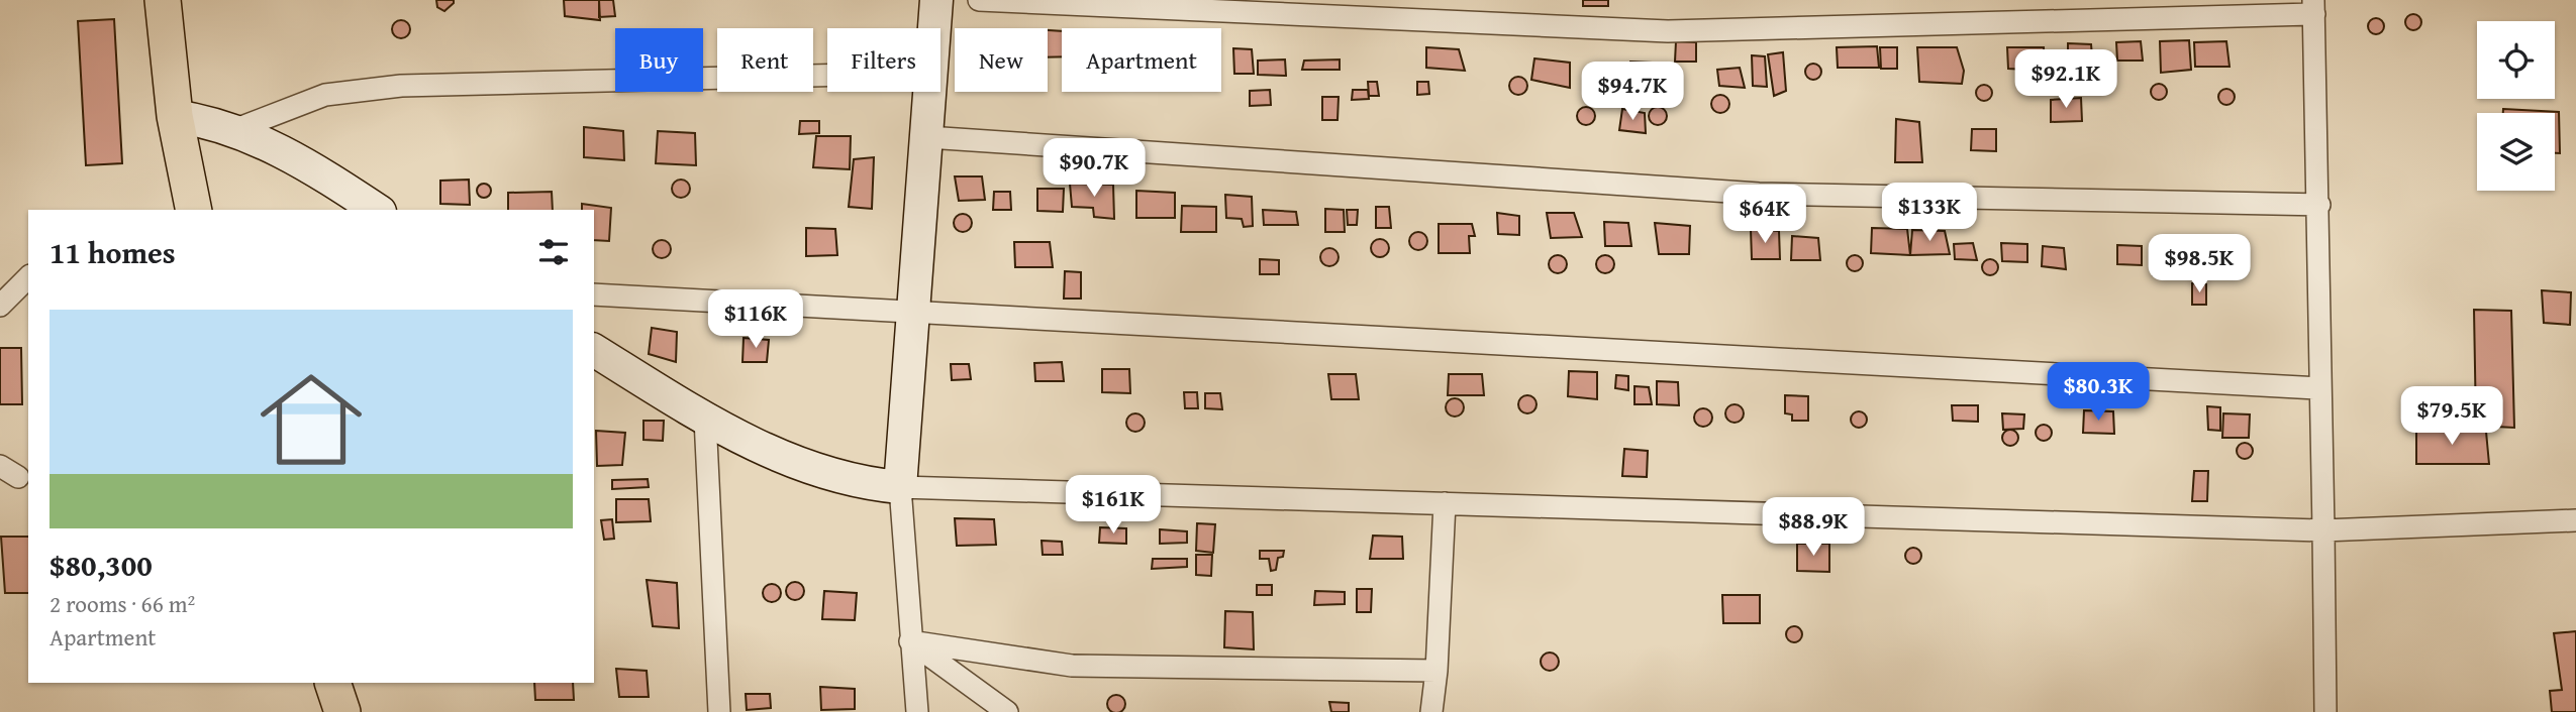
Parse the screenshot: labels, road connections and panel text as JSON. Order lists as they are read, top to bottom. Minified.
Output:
{"page":{"chip":["Buy","Rent","Filters","New","Apartment"],"price":["$92.1K","$94.7K","$90.7K","$133K","$64K","$98.5K","$116K","$80.3K","$79.5K","$161K","$88.9K"],"heading":"11 homes","list":[{"name":"$80,300","note":"2 rooms · 66 m² · Apartment"}]}}
